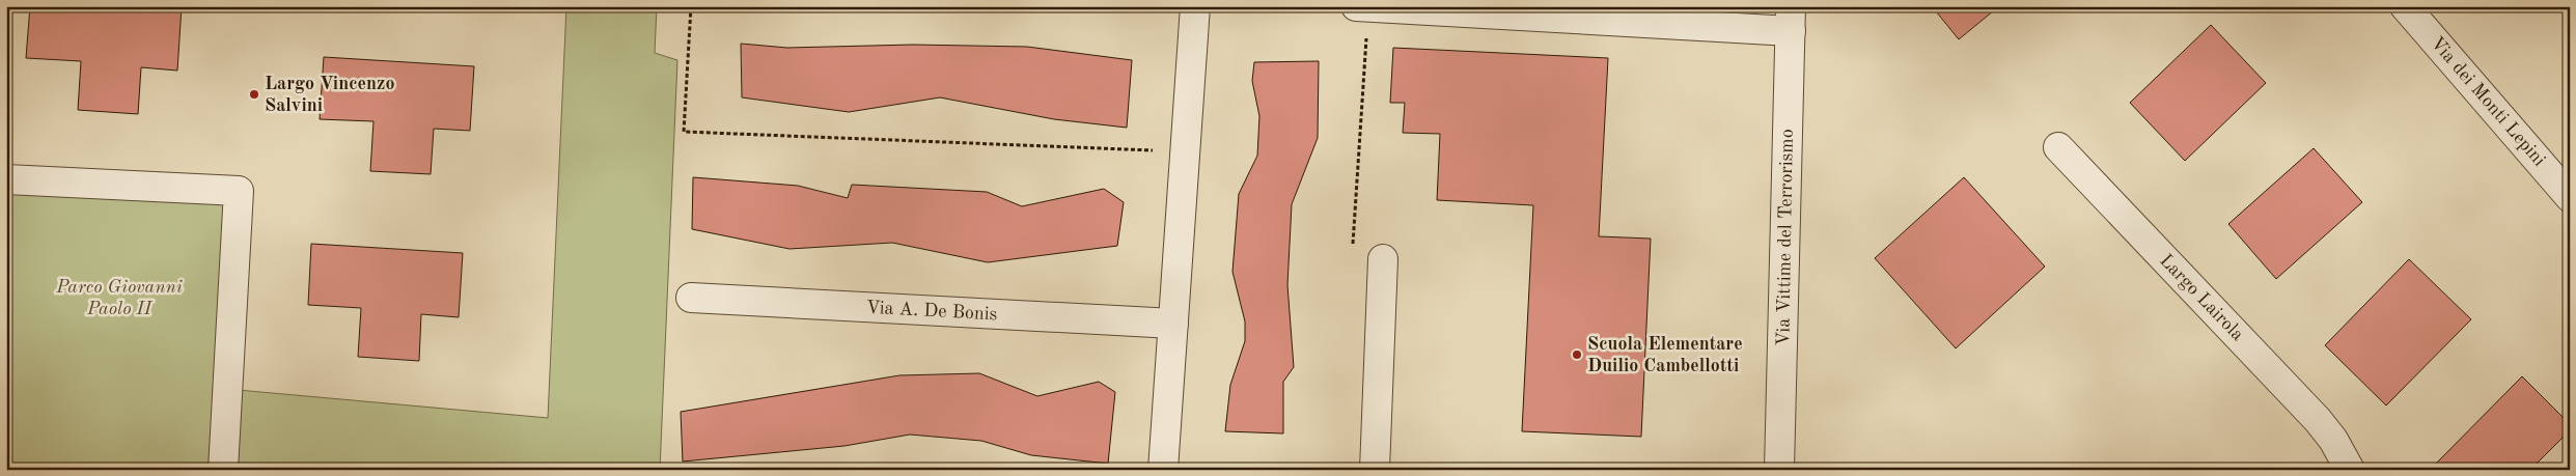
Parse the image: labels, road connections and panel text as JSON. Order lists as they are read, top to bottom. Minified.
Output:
{"streets":{"street":["Via dei Monti Lepini","Via Vittime del Terrorismo","Largo Lairola","Via A. De Bonis"]},"parks":["Parco Giovanni Paolo II"],"places":["Largo Vincenzo Salvini","Scuola Elementare Duilio Cambellotti"]}
